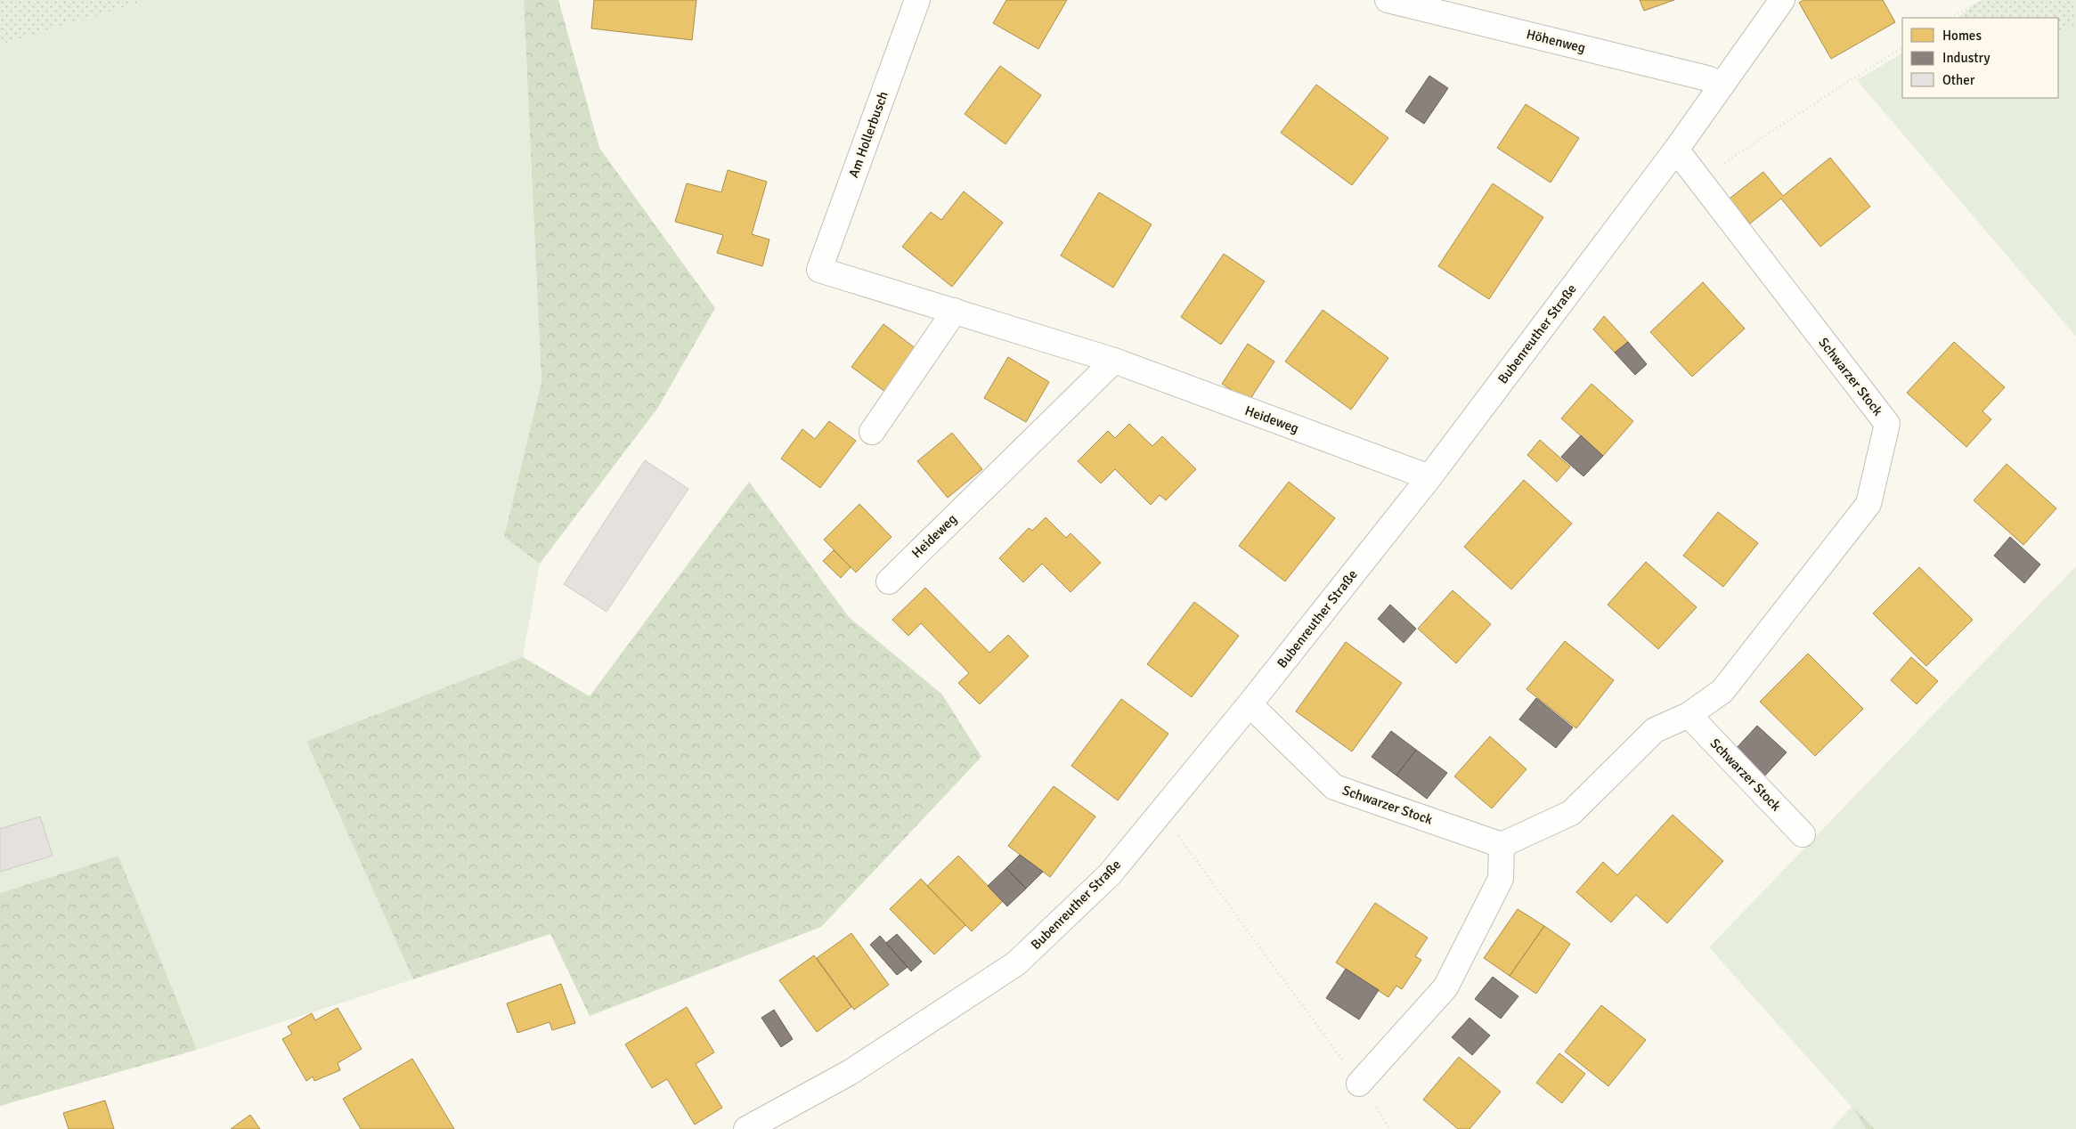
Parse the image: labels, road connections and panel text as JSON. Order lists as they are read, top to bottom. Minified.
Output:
{"streets":{"street":["Höhenweg","Am Hollerbusch","Bubenreuther Straße","Schwarzer Stock","Heideweg"]},"crossings":[["Höhenweg","Bubenreuther Straße"],["Am Hollerbusch","Heideweg"],["Bubenreuther Straße","Schwarzer Stock"],["Bubenreuther Straße","Heideweg"]],"legend":["Homes","Industry","Other"]}
